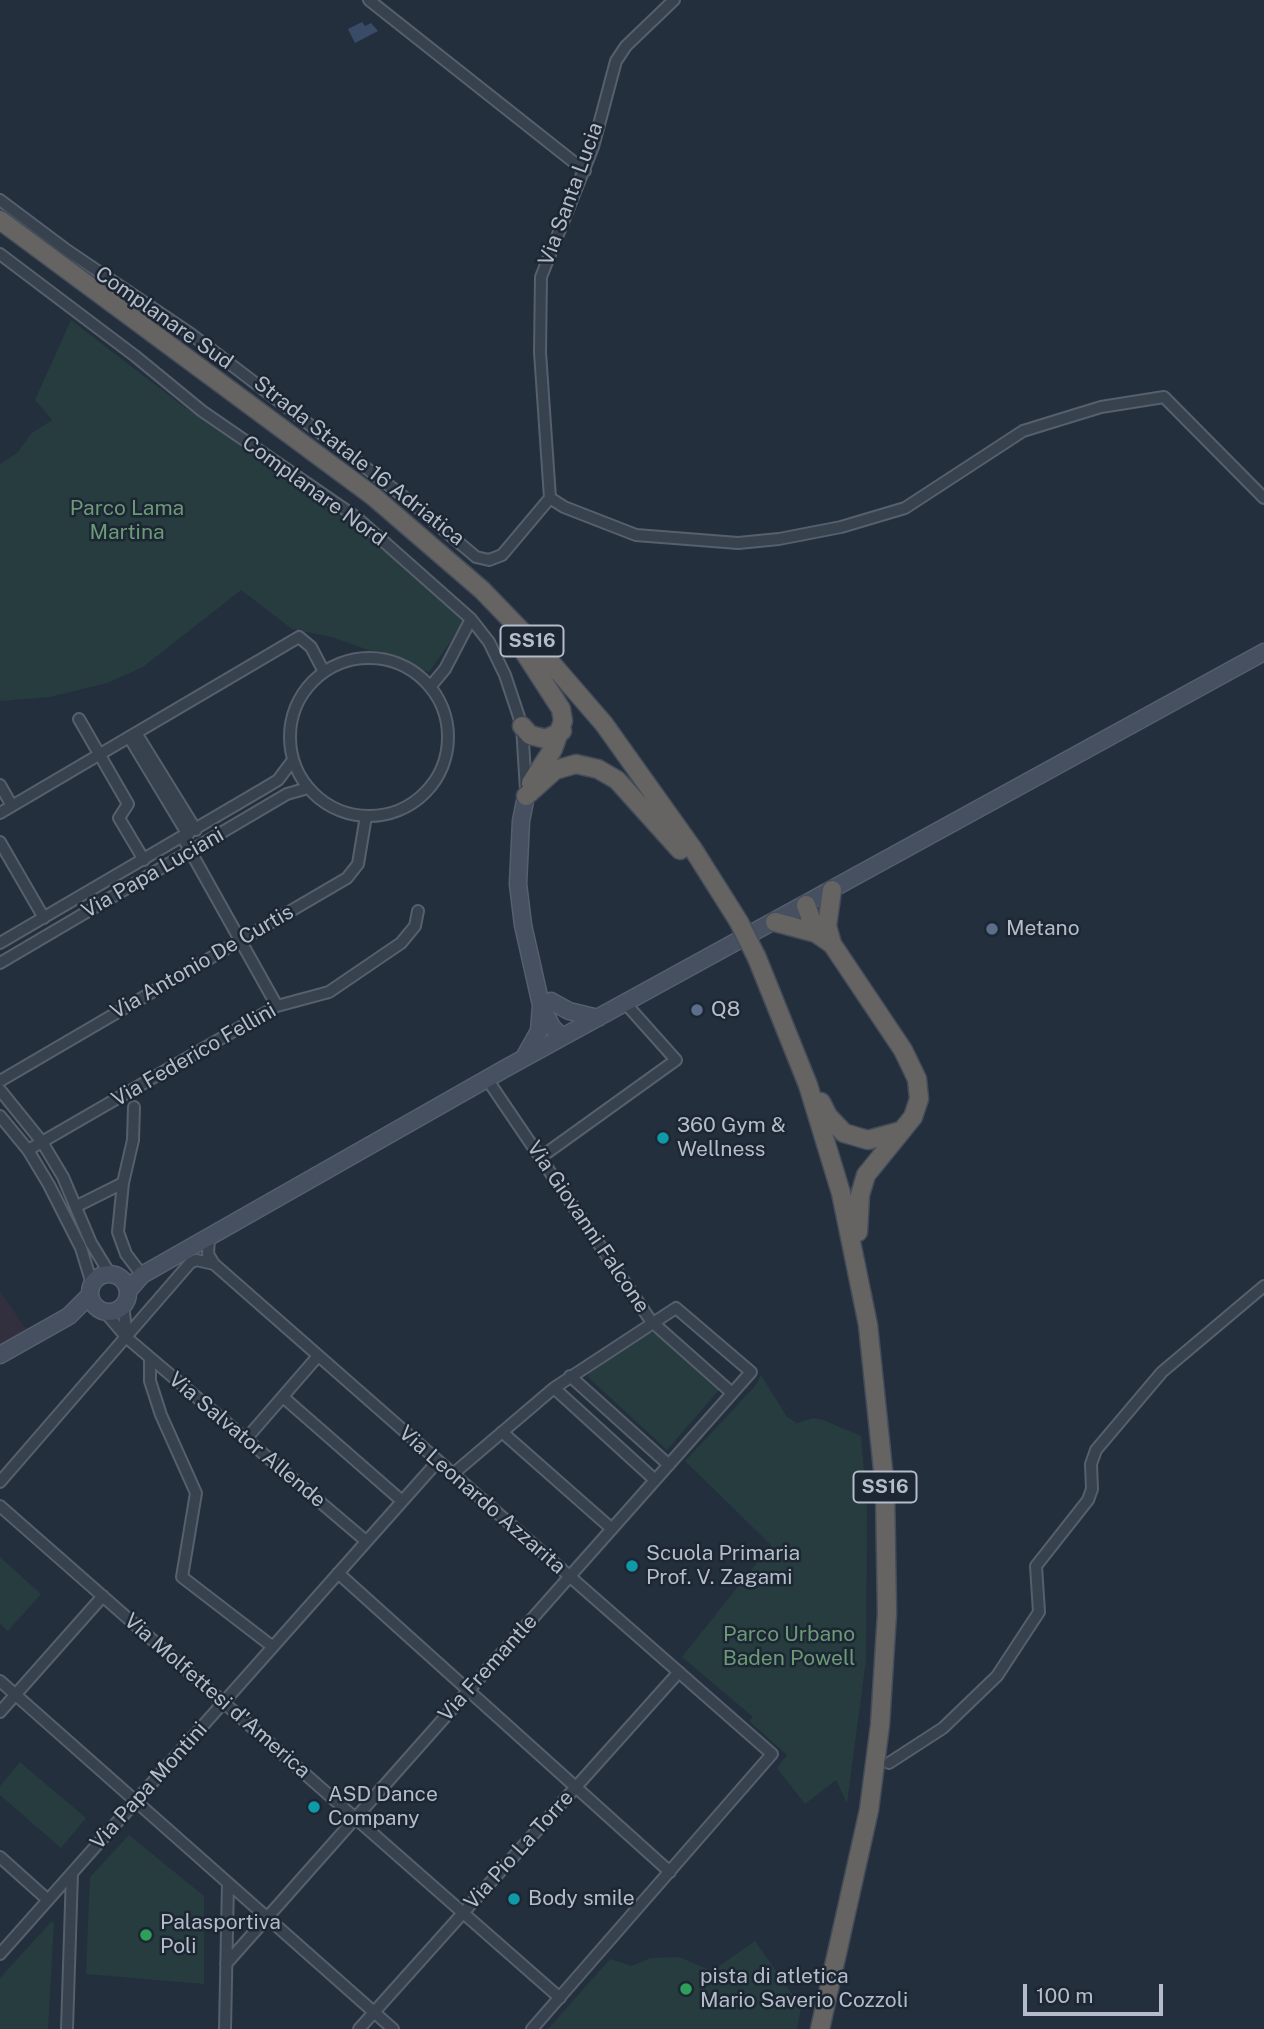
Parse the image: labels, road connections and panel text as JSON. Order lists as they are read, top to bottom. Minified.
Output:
{"streets":{"highway":["Strada Statale 16 Adriatica","SS16"],"street":["Via Santa Lucia","Complanare Sud","Complanare Nord","Via Papa Luciani","Via Antonio De Curtis","Via Federico Fellini","Via Giovanni Falcone","Via Salvator Allende","Via Leonardo Azzarita","Via Fremantle","Via Molfettesi d'America","Via Papa Montini","Via Pio La Torre"]},"crossings":[["Via Santa Lucia","Complanare Sud"],["Via Papa Luciani","Via Antonio De Curtis"],["Via Giovanni Falcone","Via Fremantle"],["Via Salvator Allende","Via Papa Montini"],["Via Leonardo Azzarita","Via Fremantle"],["Via Leonardo Azzarita","Via Papa Montini"],["Via Leonardo Azzarita","Via Pio La Torre"],["Via Fremantle","Via Molfettesi d'America"],["Via Molfettesi d'America","Via Papa Montini"],["Via Molfettesi d'America","Via Pio La Torre"]],"parks":["Parco Lama Martina","Parco Urbano Baden Powell"],"places":["Metano","Q8","360 Gym & Wellness","Scuola Primaria Prof. V. Zagami","ASD Dance Company","Body smile","Palasportiva Poli","pista di atletica Mario Saverio Cozzoli"],"scale_bar":"100 m"}
